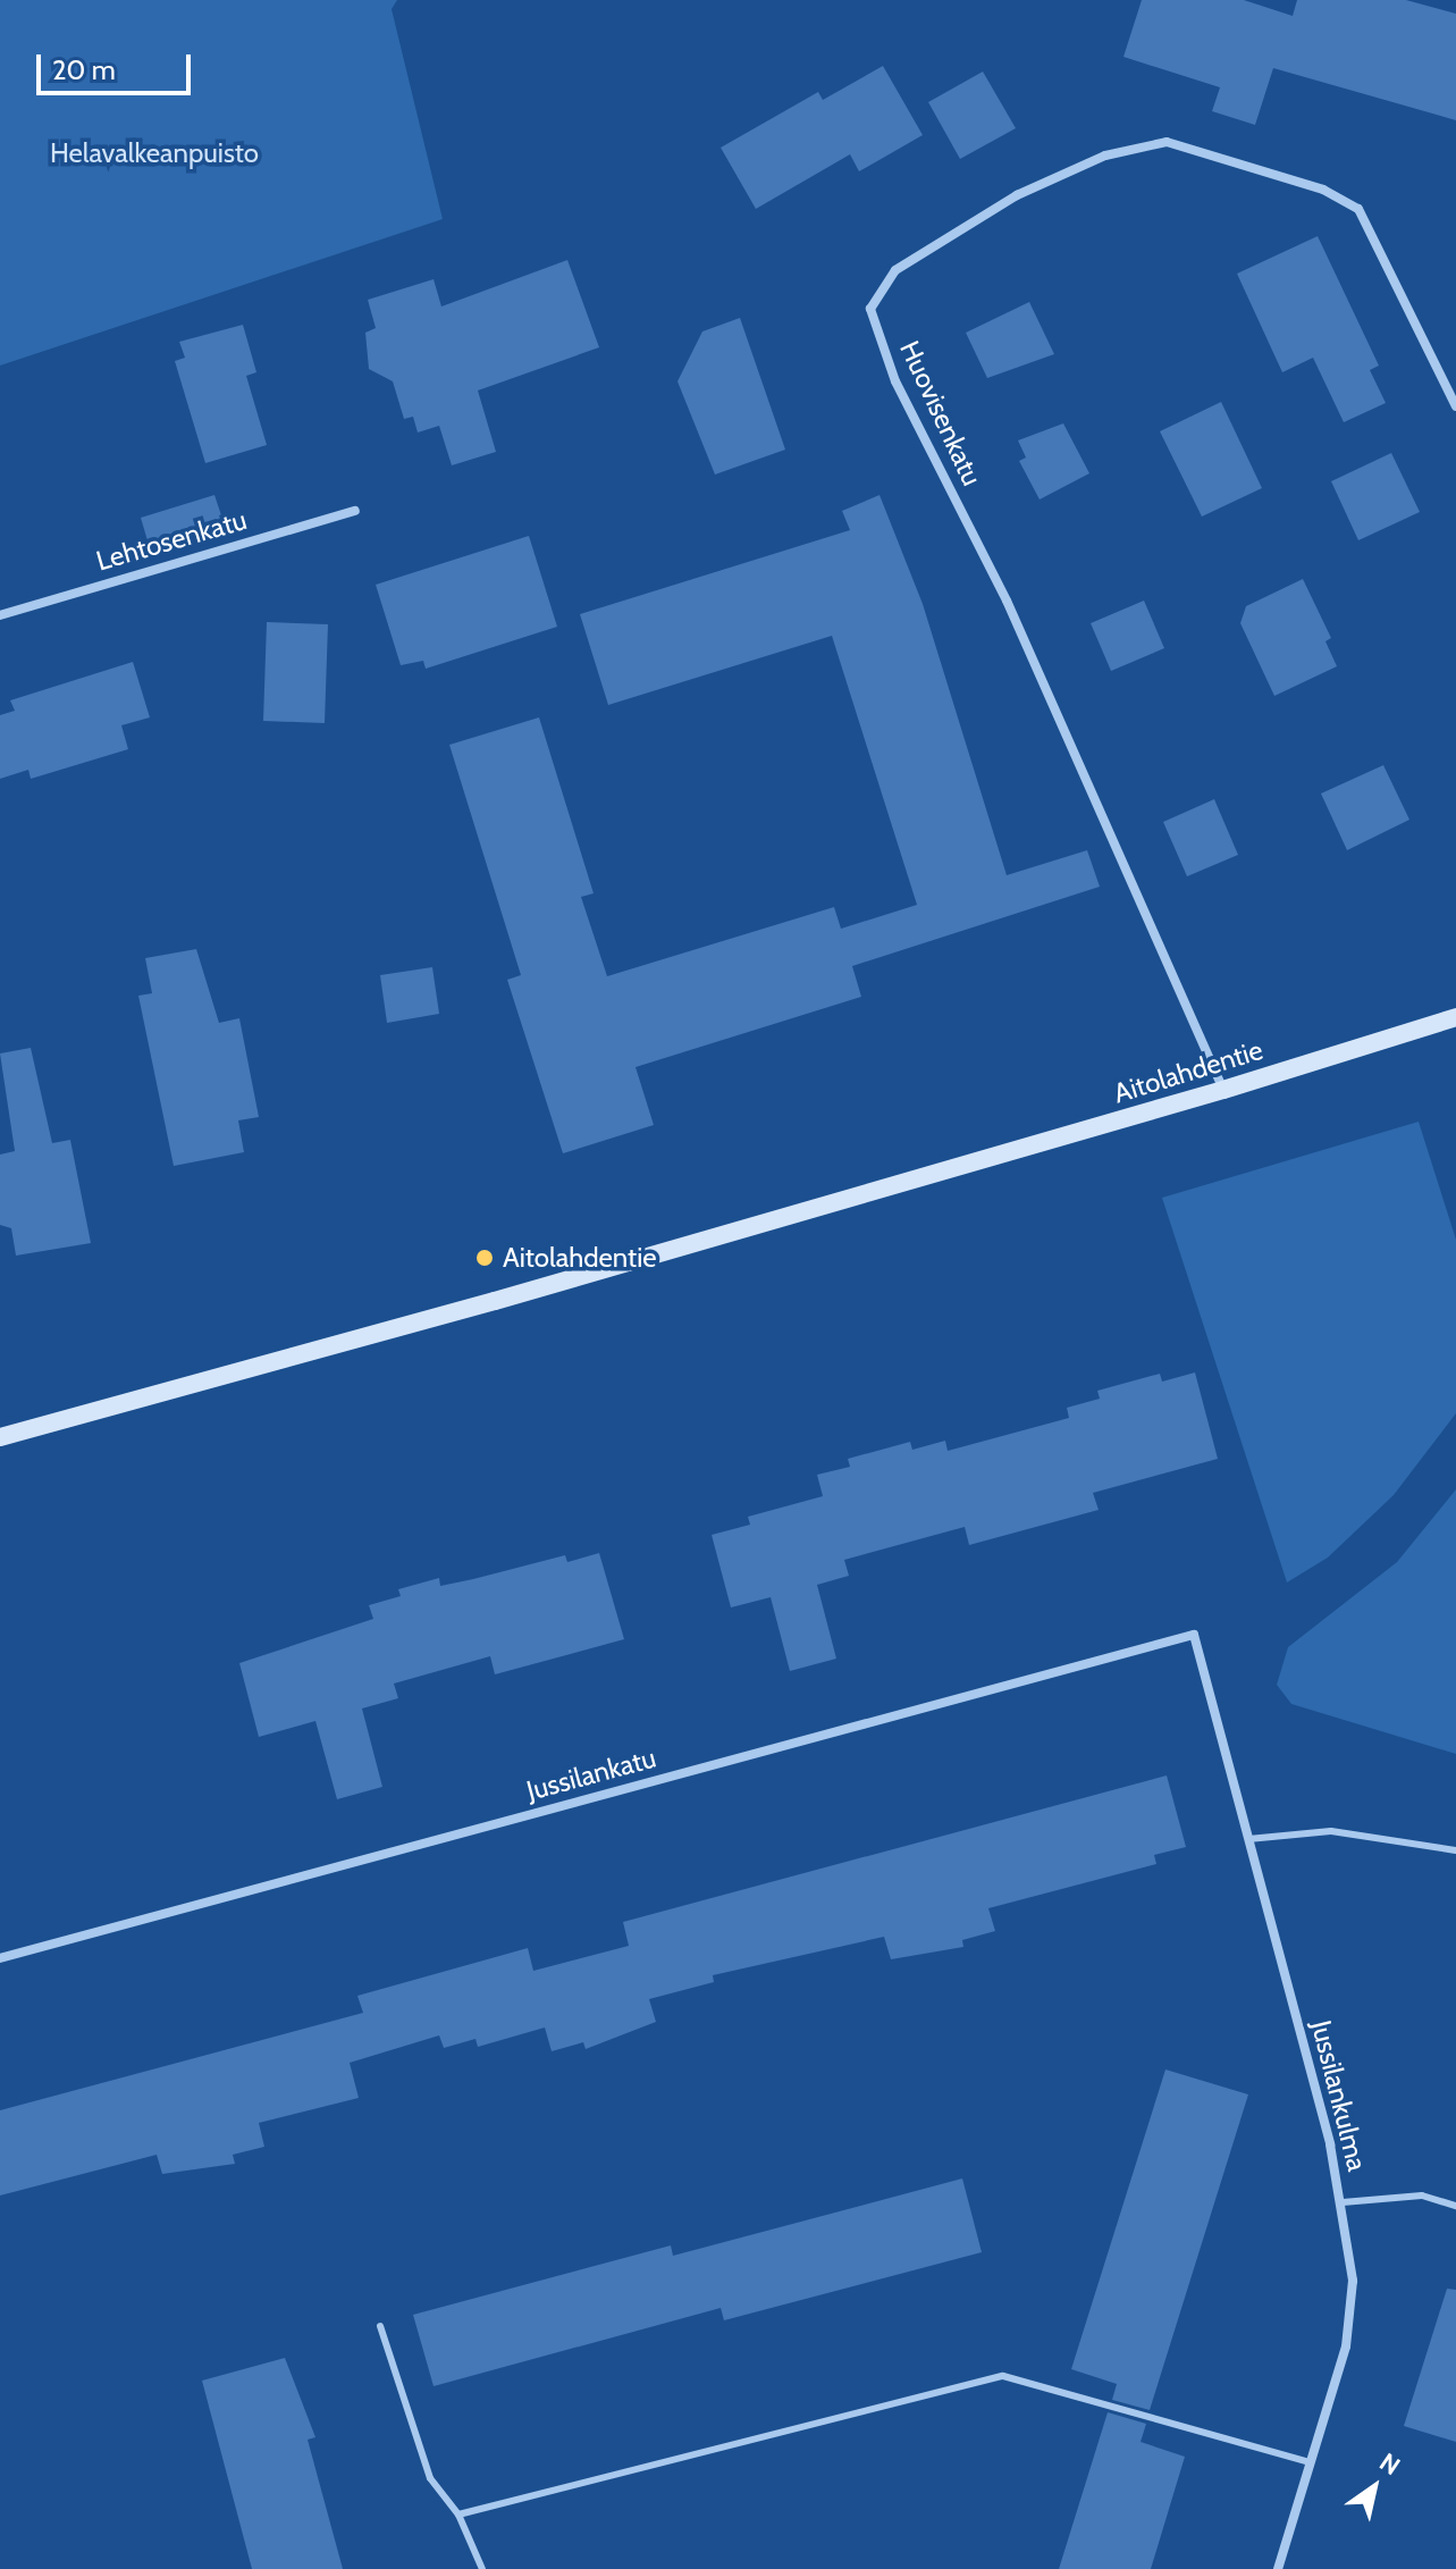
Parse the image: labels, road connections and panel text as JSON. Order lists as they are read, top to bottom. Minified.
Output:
{"streets":{"main road":["Aitolahdentie"],"street":["Huovisenkatu","Lehtosenkatu","Jussilankatu","Jussilankulma"]},"crossings":[["Huovisenkatu","Aitolahdentie"],["Jussilankatu","Jussilankulma"]],"parks":["Helavalkeanpuisto"],"places":["Aitolahdentie"],"scale_bar":"20 m","north":"top right"}
